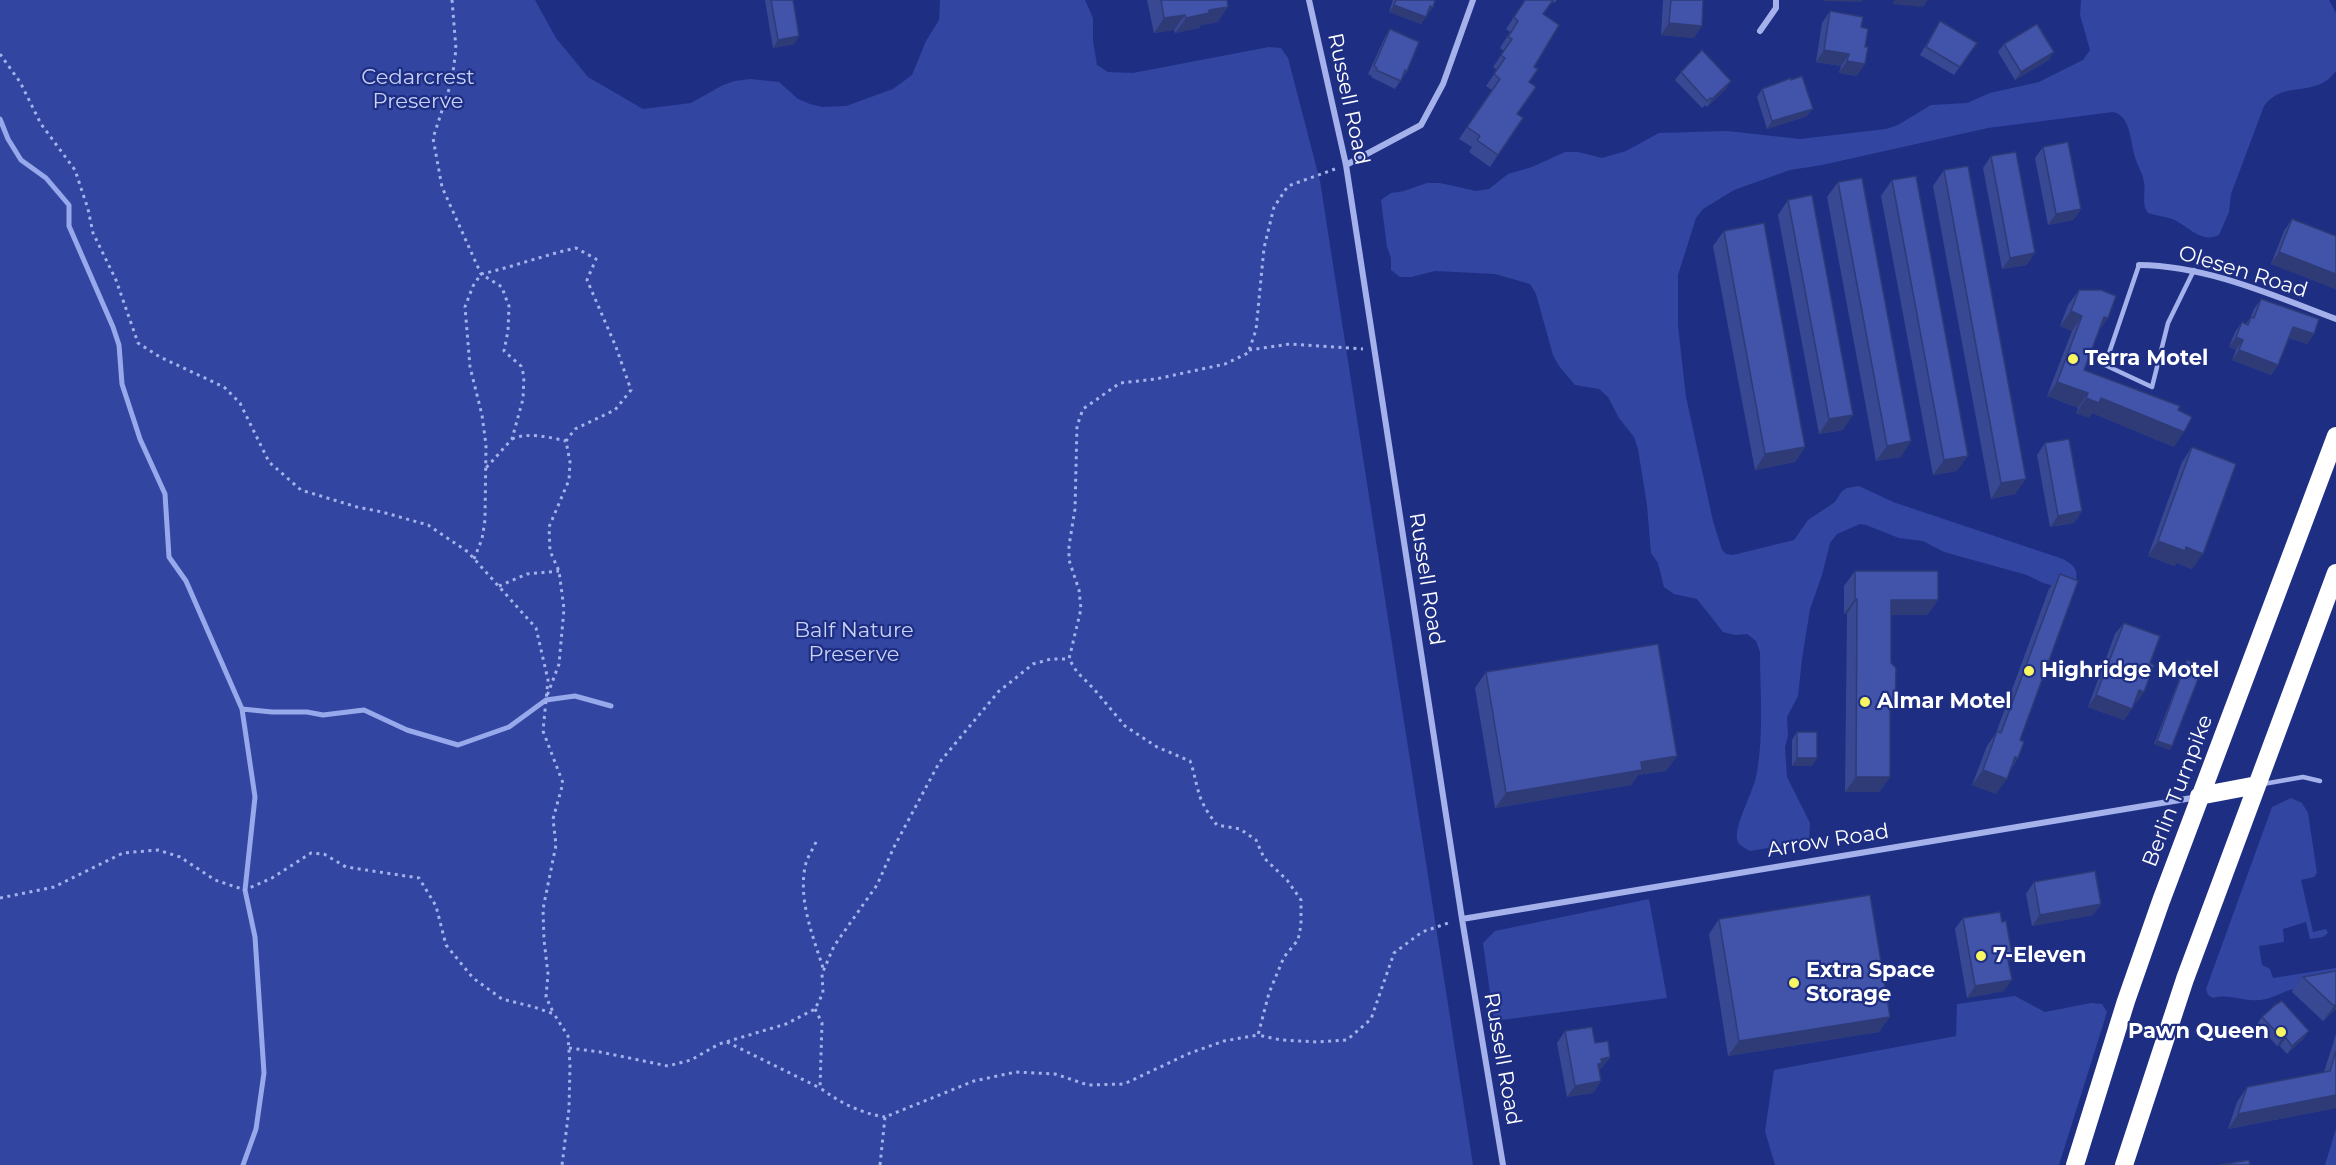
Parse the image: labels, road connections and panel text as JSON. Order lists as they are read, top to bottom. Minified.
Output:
{"streets":{"highway":["Berlin Turnpike"],"street":["Russell Road","Olesen Road","Arrow Road"]},"crossings":[["Russell Road","Arrow Road"],["Berlin Turnpike","Arrow Road"]],"parks":["Cedarcrest Preserve","Balf Nature Preserve"],"places":["Terra Motel","Highridge Motel","Almar Motel","7-Eleven","Extra Space Storage","Pawn Queen"]}
